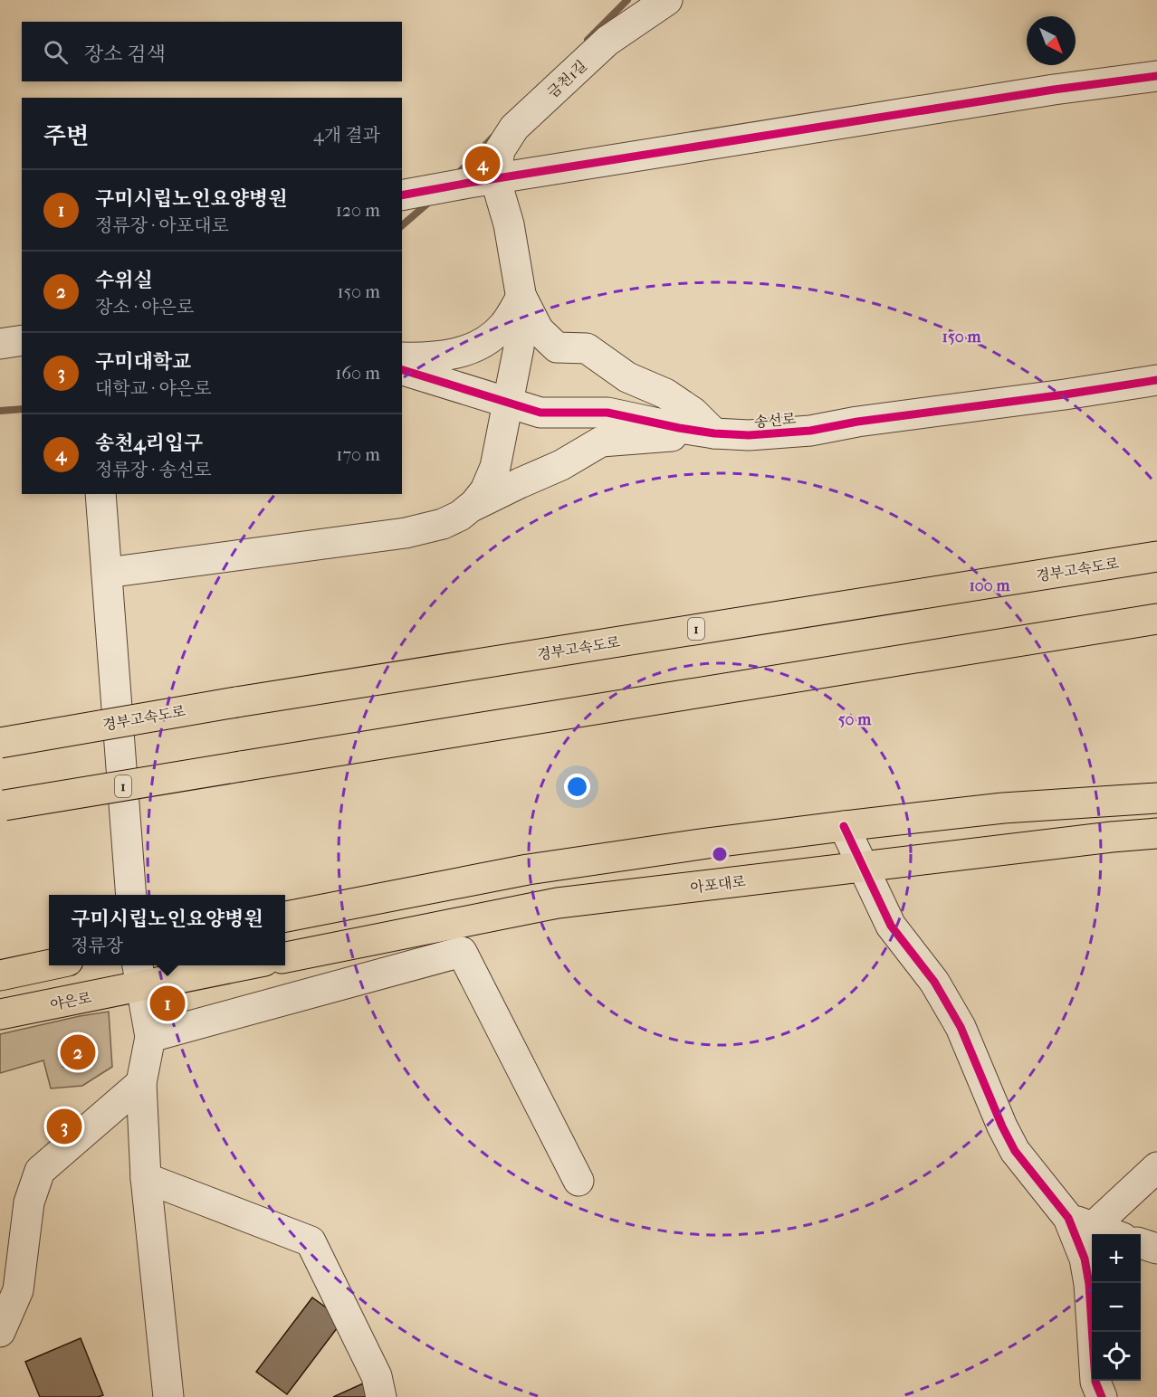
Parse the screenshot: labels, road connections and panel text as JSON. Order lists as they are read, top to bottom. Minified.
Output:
{"streets":{"main road":["경부고속도로","1","아포대로","야은로"],"street":["금천1길","송선로"]},"north":"bottom right","page":{"search":"장소 검색","heading":["주변","4개 결과"],"pins":["4","1","2","3"],"list":[{"mark":"1","name":"구미시립노인요양병원","note":"정류장 · 아포대로","value":"120 m"},{"mark":"2","name":"수위실","note":"장소 · 야은로","value":"150 m"},{"mark":"3","name":"구미대학교","note":"대학교 · 야은로","value":"160 m"},{"mark":"4","name":"송천4리입구","note":"정류장 · 송선로","value":"170 m"}],"popup":["구미시립노인요양병원","정류장"],"map_buttons":["+","−"]},"rings":["150 m","100 m","50 m"]}
